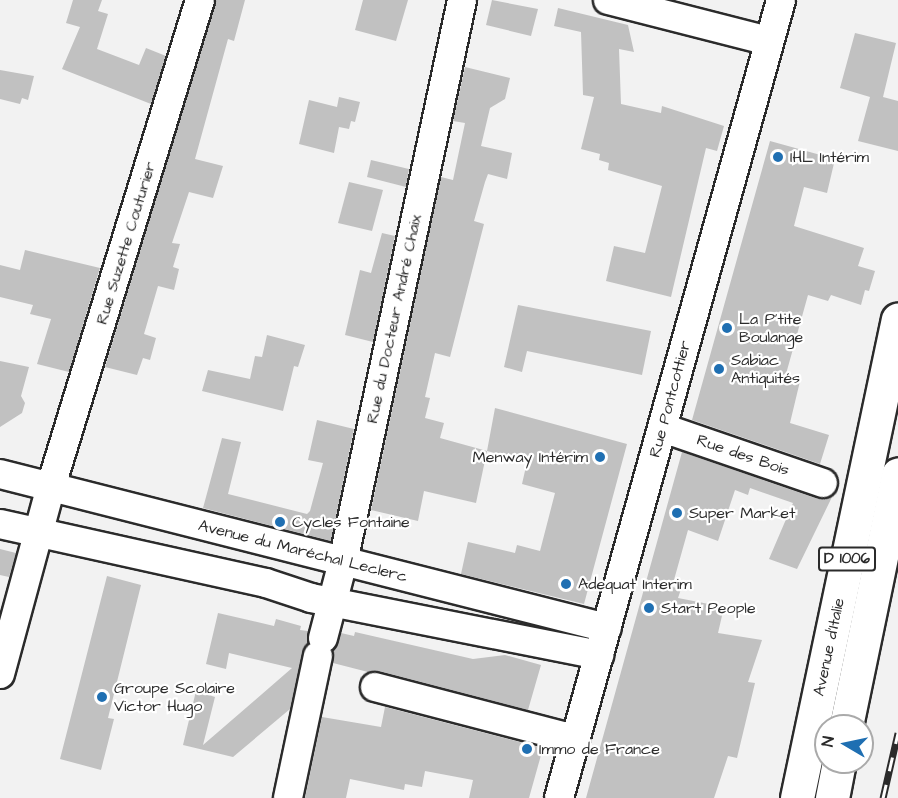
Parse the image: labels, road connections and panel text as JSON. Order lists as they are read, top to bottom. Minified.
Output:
{"streets":{"main road":["D 1006","Avenue d'Italie"],"street":["Rue Suzette Couturier","Rue du Docteur André Chaix","Rue Pontcottier","Rue des Bois","Avenue du Maréchal Leclerc"]},"crossings":[["Rue Suzette Couturier","Avenue du Maréchal Leclerc"],["Rue du Docteur André Chaix","Avenue du Maréchal Leclerc"],["Rue Pontcottier","Rue des Bois"],["Rue Pontcottier","Avenue du Maréchal Leclerc"]],"places":["IHL Intérim","La P'tite Boulange","Sabiac Antiquités","Menway Intérim","Super Market","Cycles Fontaine","Adequat Interim","Start People","Groupe Scolaire Victor Hugo","Immo de France"],"north":"left"}
